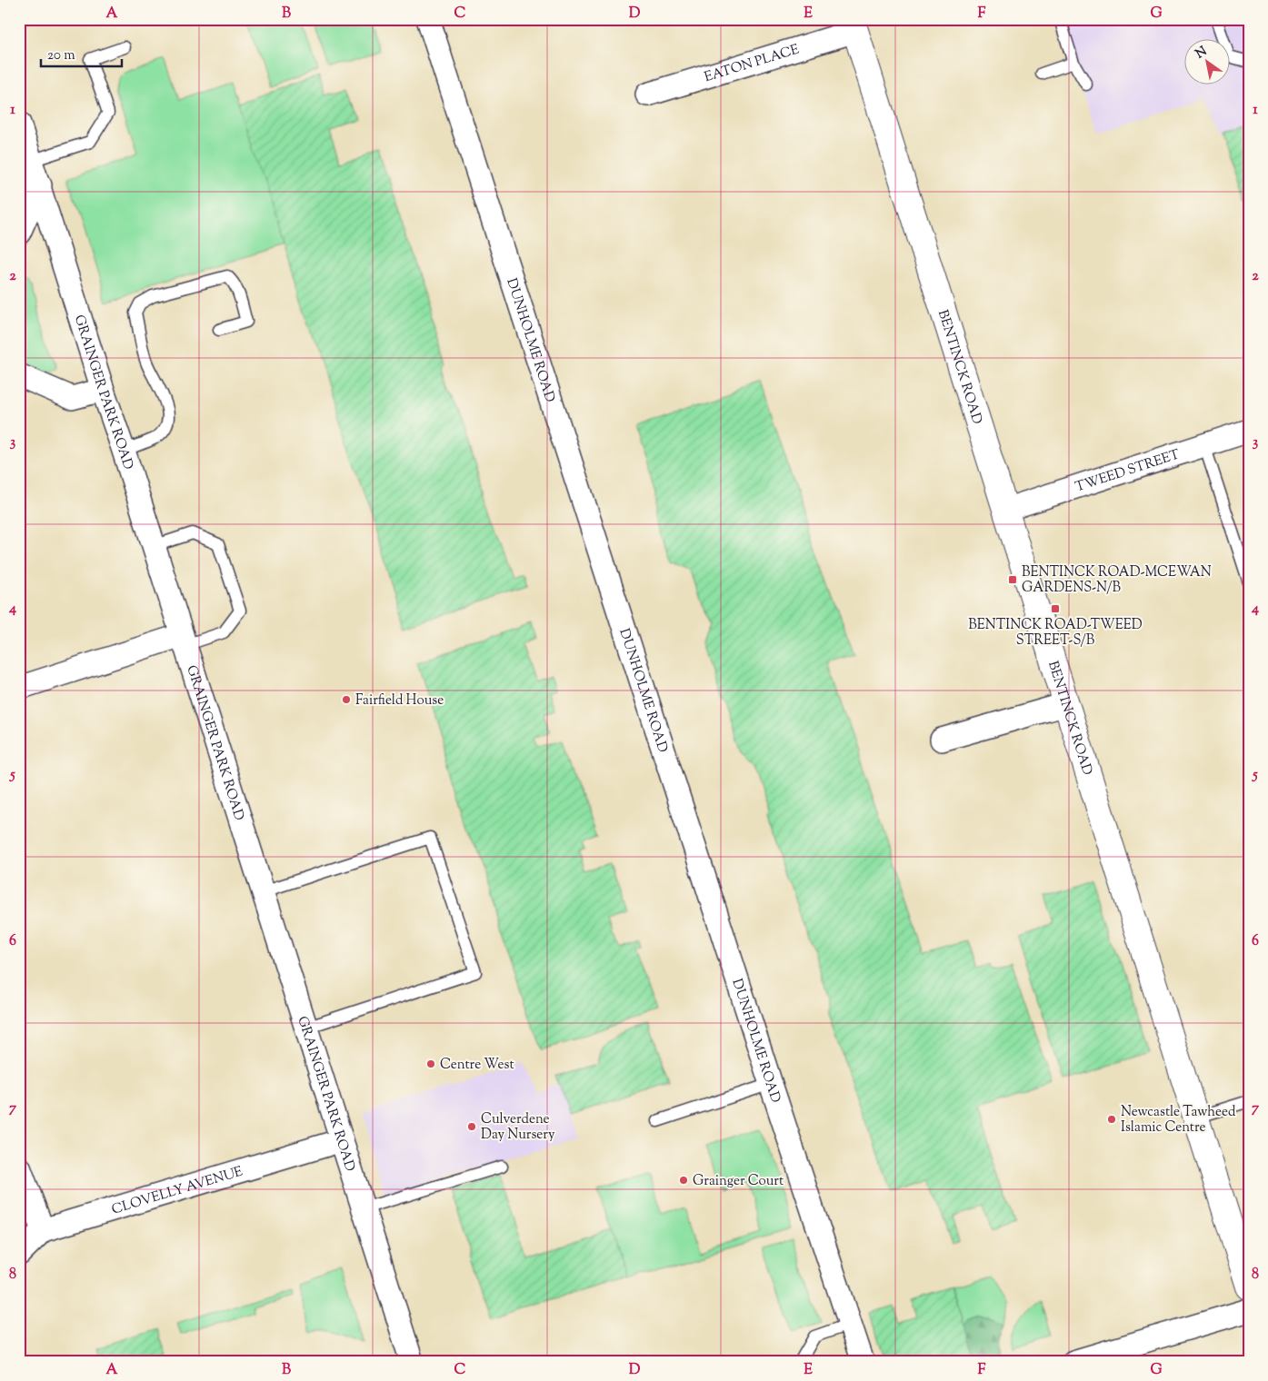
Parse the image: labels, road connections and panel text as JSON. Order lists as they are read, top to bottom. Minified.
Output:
{"streets":{"street":["EATON PLACE","DUNHOLME ROAD","BENTINCK ROAD","GRAINGER PARK ROAD","TWEED STREET","CLOVELLY AVENUE"]},"crossings":[["EATON PLACE","BENTINCK ROAD"],["BENTINCK ROAD","TWEED STREET"],["GRAINGER PARK ROAD","CLOVELLY AVENUE"]],"places":{"transit":["BENTINCK ROAD-MCEWAN GARDENS-N/B","BENTINCK ROAD-TWEED STREET-S/B"],"other":["Fairfield House","Centre West","Newcastle Tawheed Islamic Centre","Culverdene Day Nursery","Grainger Court"]},"scale_bar":"20 m","north":"top left","grid":{"columns":["A","B","C","D","E","F","G"],"rows":["1","2","3","4","5","6","7","8"]}}
